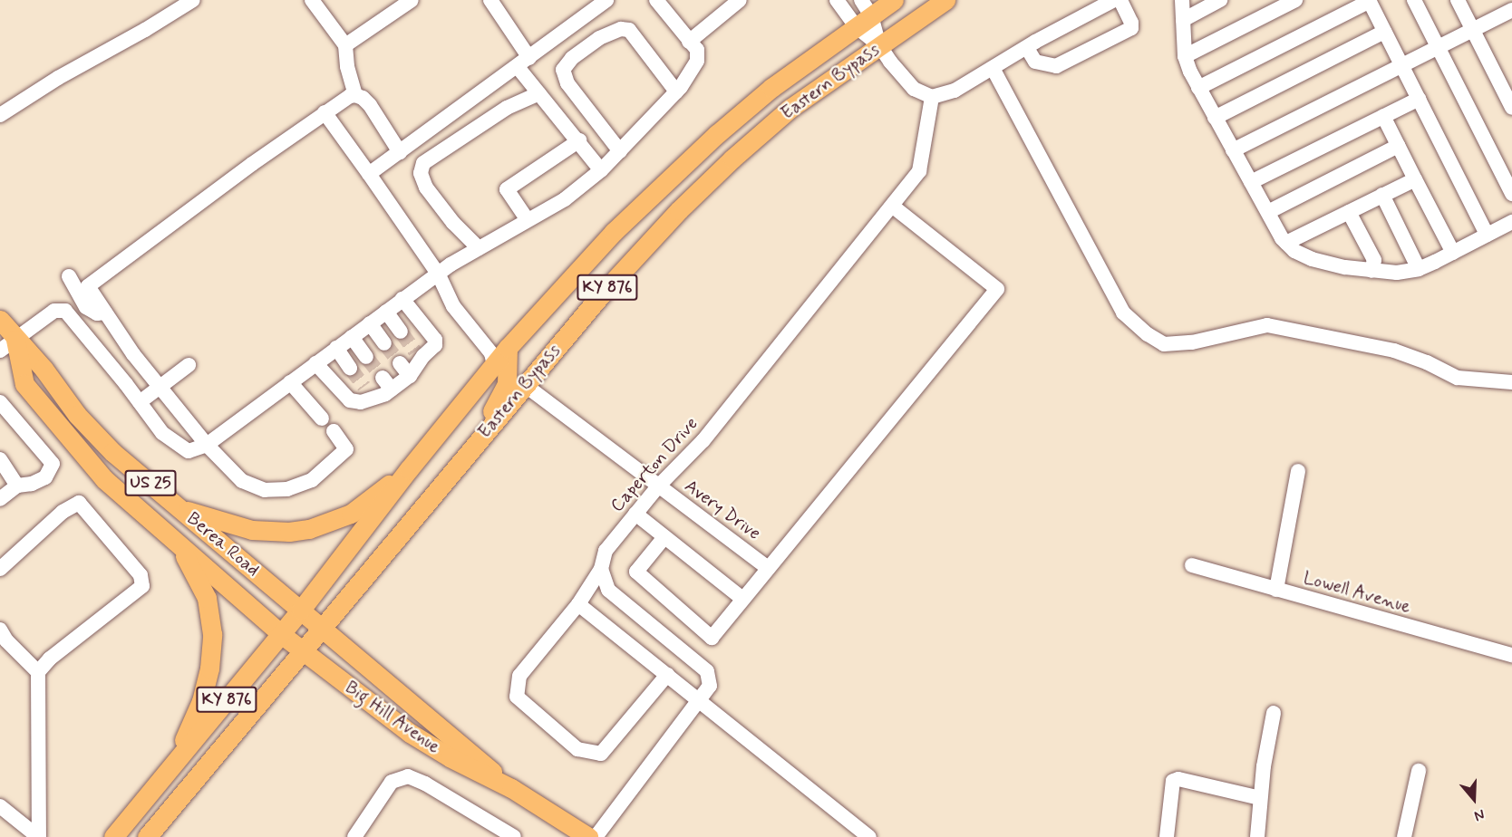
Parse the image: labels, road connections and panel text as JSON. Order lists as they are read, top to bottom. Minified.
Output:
{"streets":{"main road":["Eastern Bypass","KY 876","US 25","Berea Road","Big Hill Avenue"],"street":["Caperton Drive","Avery Drive","Lowell Avenue"]},"crossings":[["Eastern Bypass","Avery Drive"],["Eastern Bypass","Berea Road"],["Eastern Bypass","Big Hill Avenue"],["Caperton Drive","Avery Drive"],["Berea Road","Big Hill Avenue"]],"north":"bottom"}
